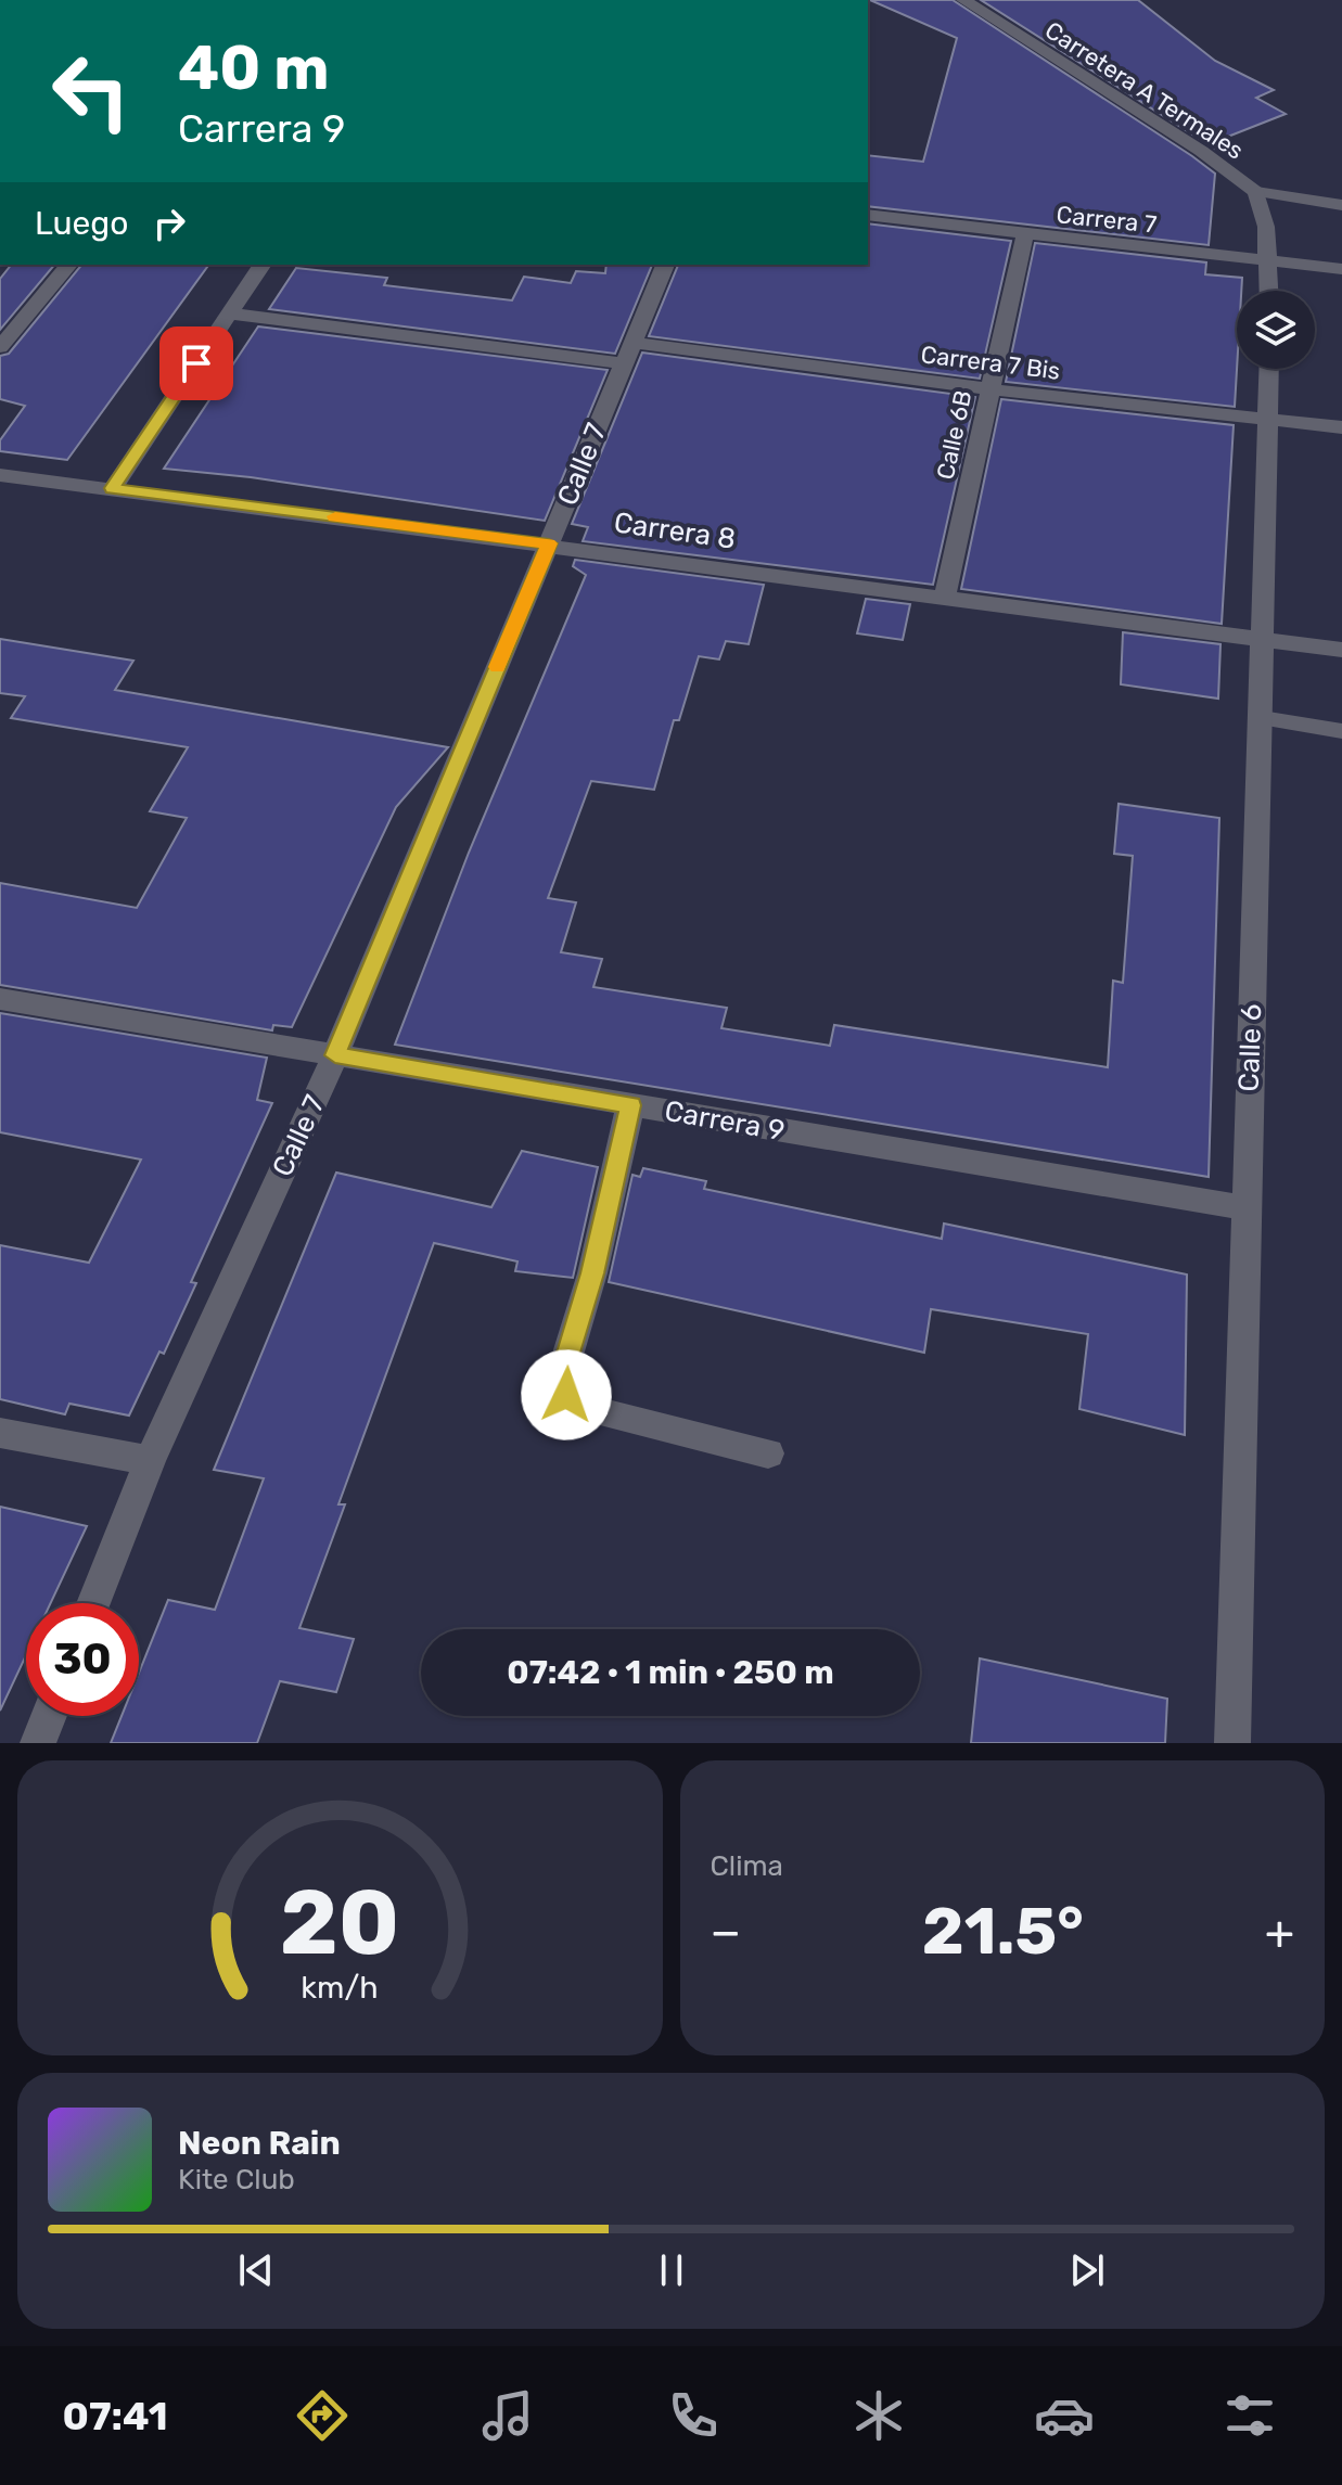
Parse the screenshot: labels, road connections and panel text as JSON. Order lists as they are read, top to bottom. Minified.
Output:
{"streets":{"street":["Carretera A Termales","Carrera 7","Carrera 7 Bis","Calle 6B","Calle 7","Carrera 8","Calle 6","Carrera 9"]},"crossings":[["Carrera 7","Calle 6B"],["Carrera 7 Bis","Calle 6B"],["Carrera 7 Bis","Calle 7"],["Carrera 7 Bis","Calle 6"],["Calle 6B","Carrera 8"],["Calle 7","Carrera 8"],["Calle 7","Carrera 9"],["Carrera 8","Calle 6"],["Calle 6","Carrera 9"]],"page":{"turn":["40 m","Carrera 9"],"then":"Luego","limit":"30","trip":"07:42 · 1 min · 250 m","tile":"Clima","heat":["−","21.5°","+"],"song":["Neon Rain","Kite Club"],"tabs":"07:41","gauge":["20","km/h"]}}
